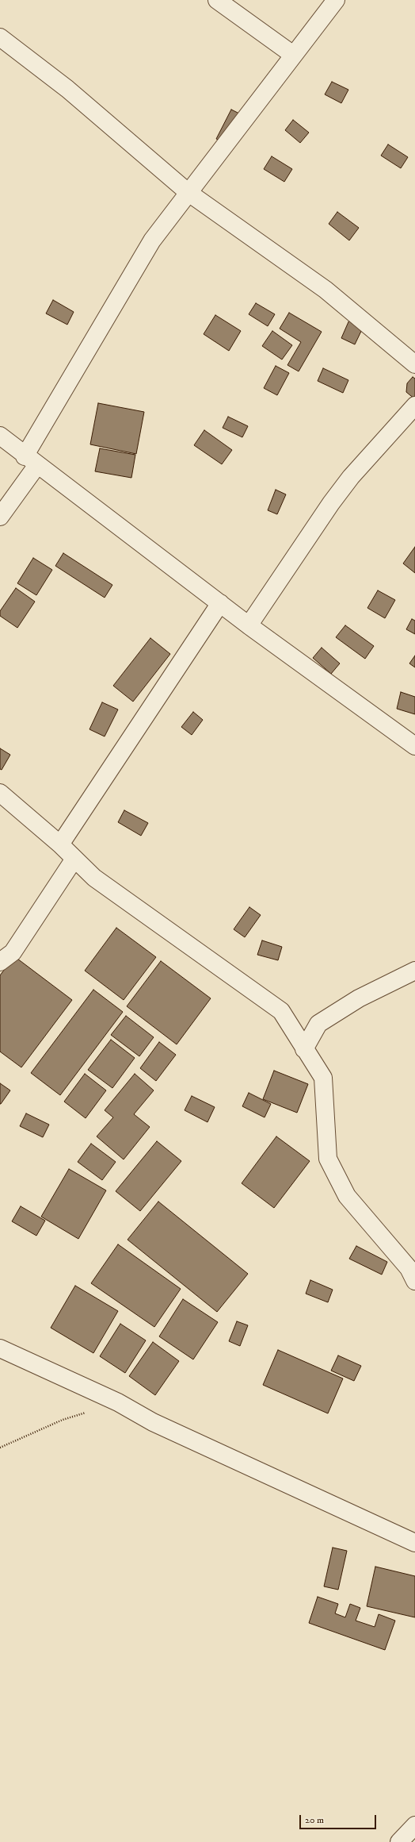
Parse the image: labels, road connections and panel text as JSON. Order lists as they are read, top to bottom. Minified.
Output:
{"scale_bar":"20 m"}
